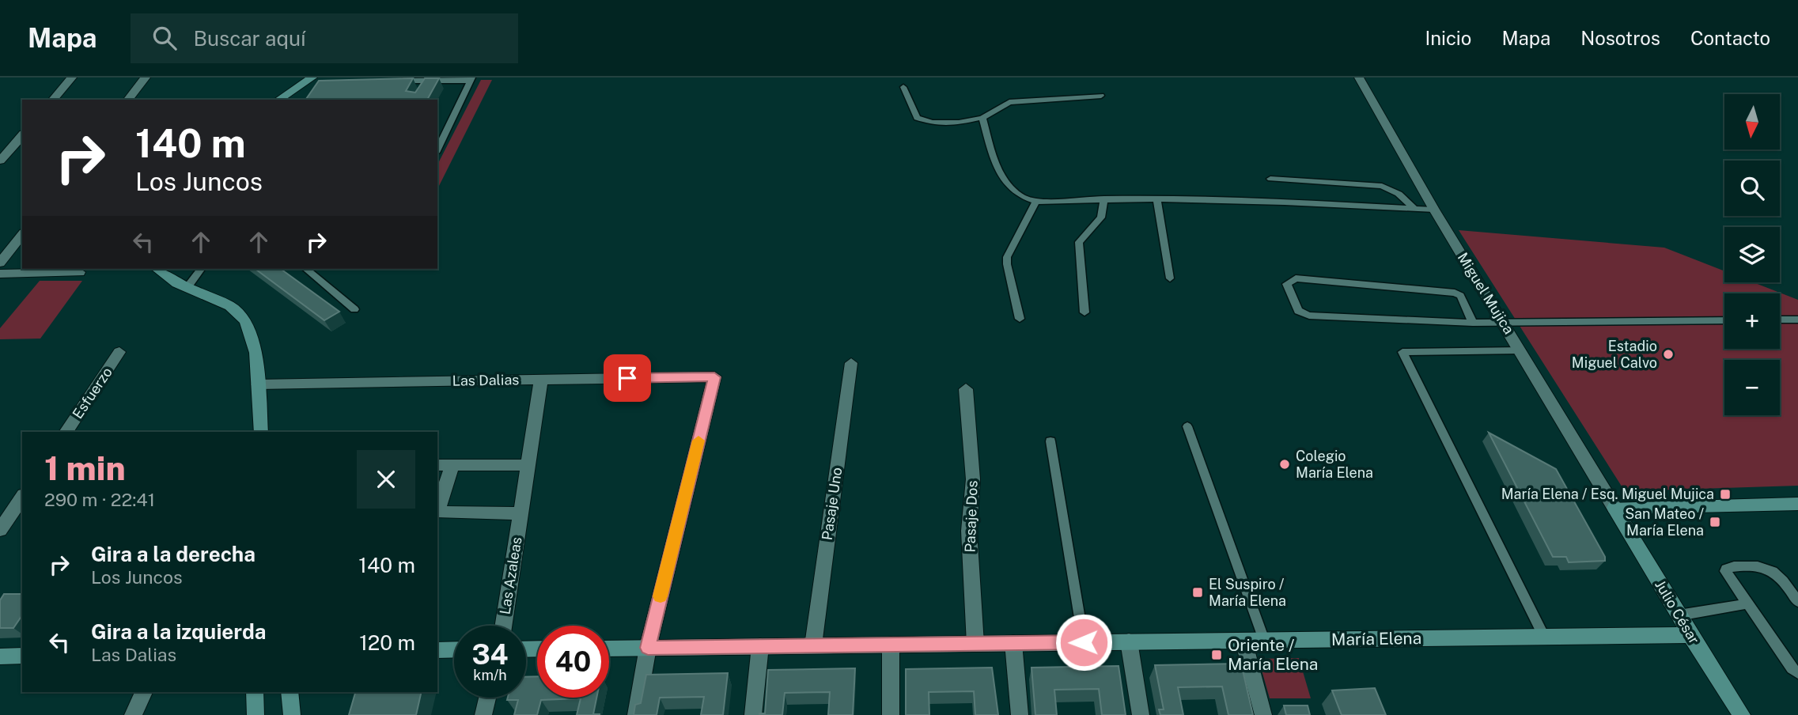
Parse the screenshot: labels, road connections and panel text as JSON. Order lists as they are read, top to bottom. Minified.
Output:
{"streets":{"street":["Miguel Mujica","Las Dalias","Esfuerzo","Pasaje Uno","Pasaje Dos","Las Azaleas","Julio César","María Elena"]},"crossings":[["Miguel Mujica","Julio César"],["Las Dalias","Las Azaleas"],["Las Dalias","María Elena"],["Pasaje Uno","María Elena"],["Pasaje Dos","María Elena"],["Julio César","María Elena"]],"places":{"other":["Estadio Miguel Calvo","Colegio María Elena"],"transit":["María Elena / Esq. Miguel Mujica","San Mateo / María Elena","El Suspiro / María Elena","Oriente / María Elena"]},"north":"bottom","page":{"header":"Mapa","search":"Buscar aquí","nav":["Inicio","Mapa","Nosotros","Contacto"],"map_buttons":["+","−"],"turn":["140 m","Los Juncos"],"heading":["1 min","290 m · 22:41"],"list":[{"name":"Gira a la derecha","note":"Los Juncos","value":"140 m"},{"name":"Gira a la izquierda","note":"Las Dalias","value":"120 m"}],"speed":"34 km/h","limit":"40"}}
